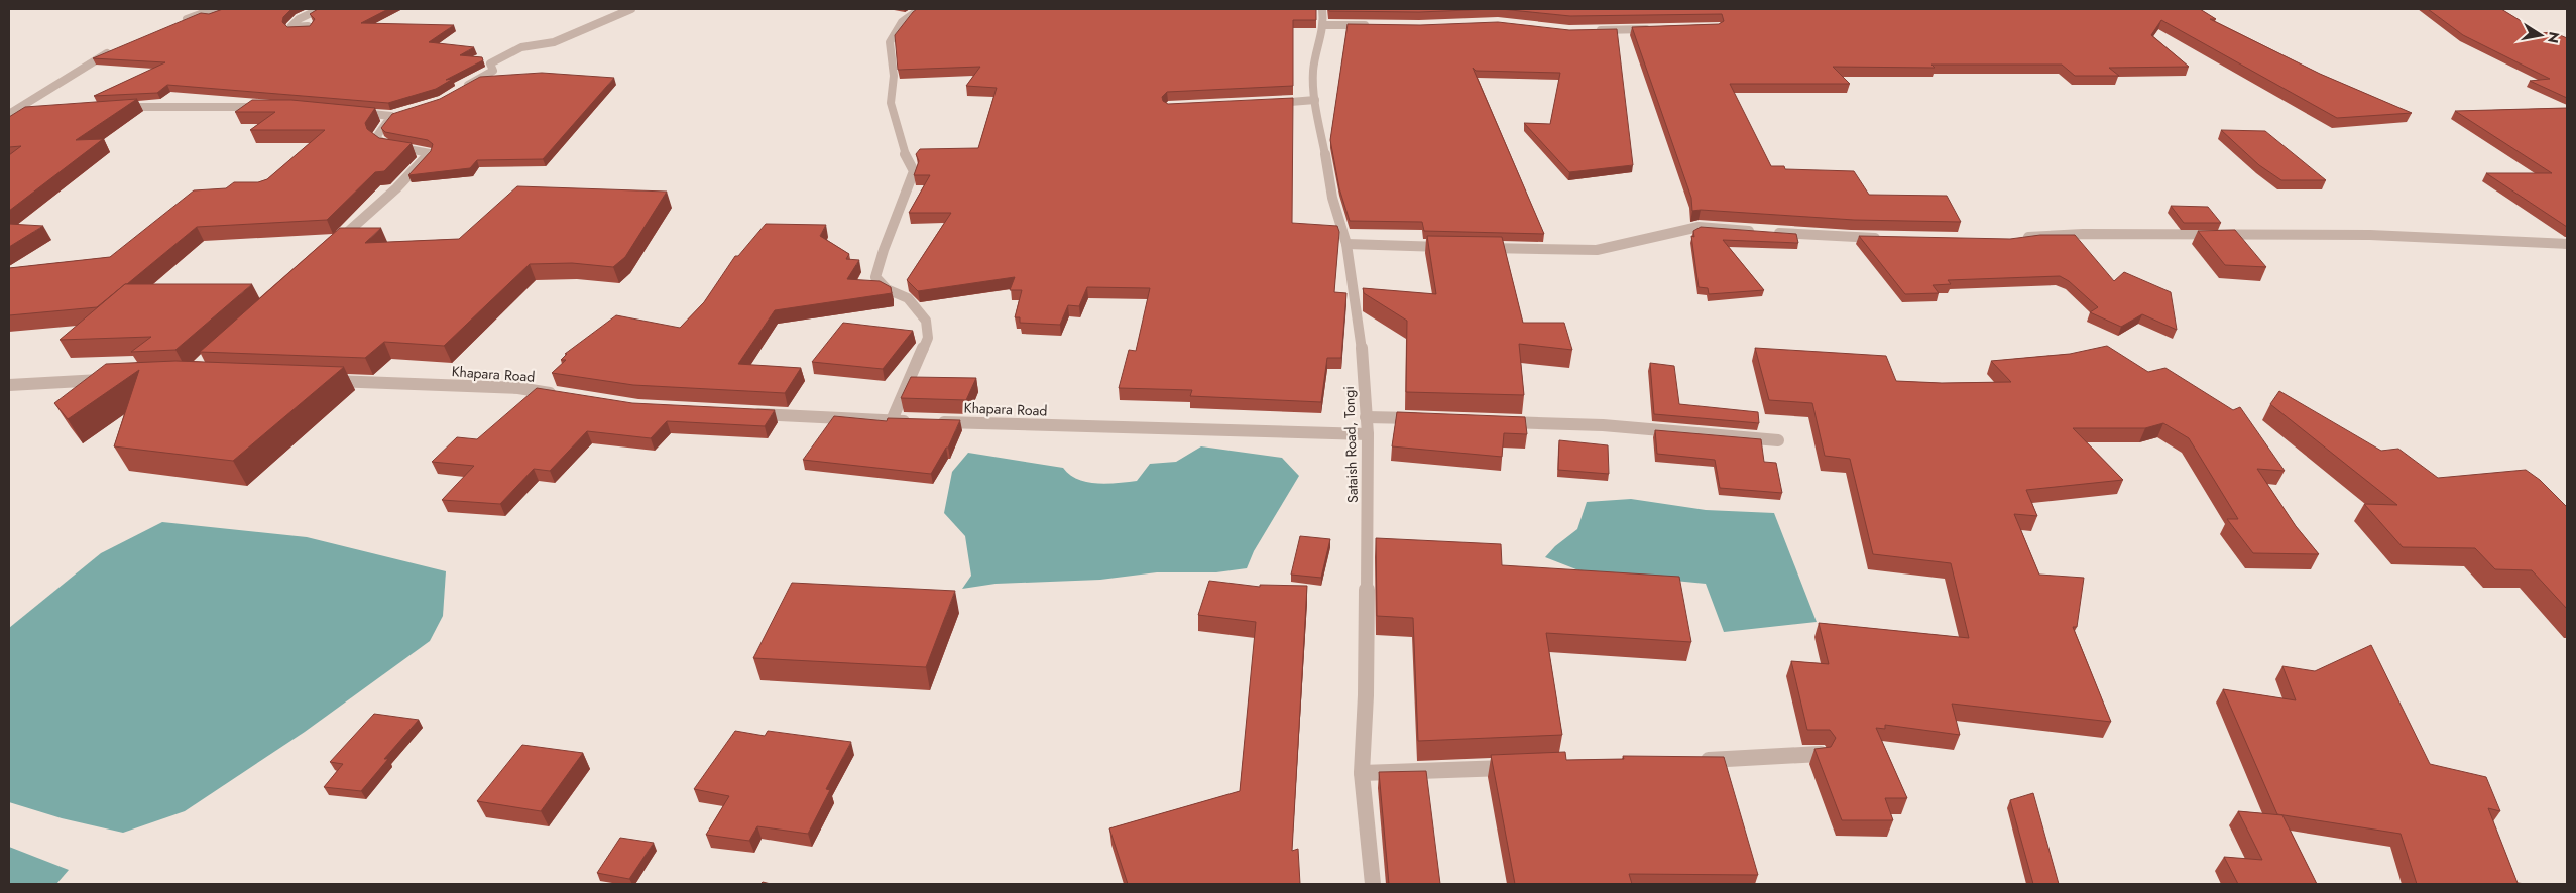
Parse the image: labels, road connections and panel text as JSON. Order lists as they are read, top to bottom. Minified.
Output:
{"streets":{"street":["Khapara Road","Sataish Road, Tongi"]},"crossings":[["Khapara Road","Sataish Road, Tongi"]],"north":"right"}
